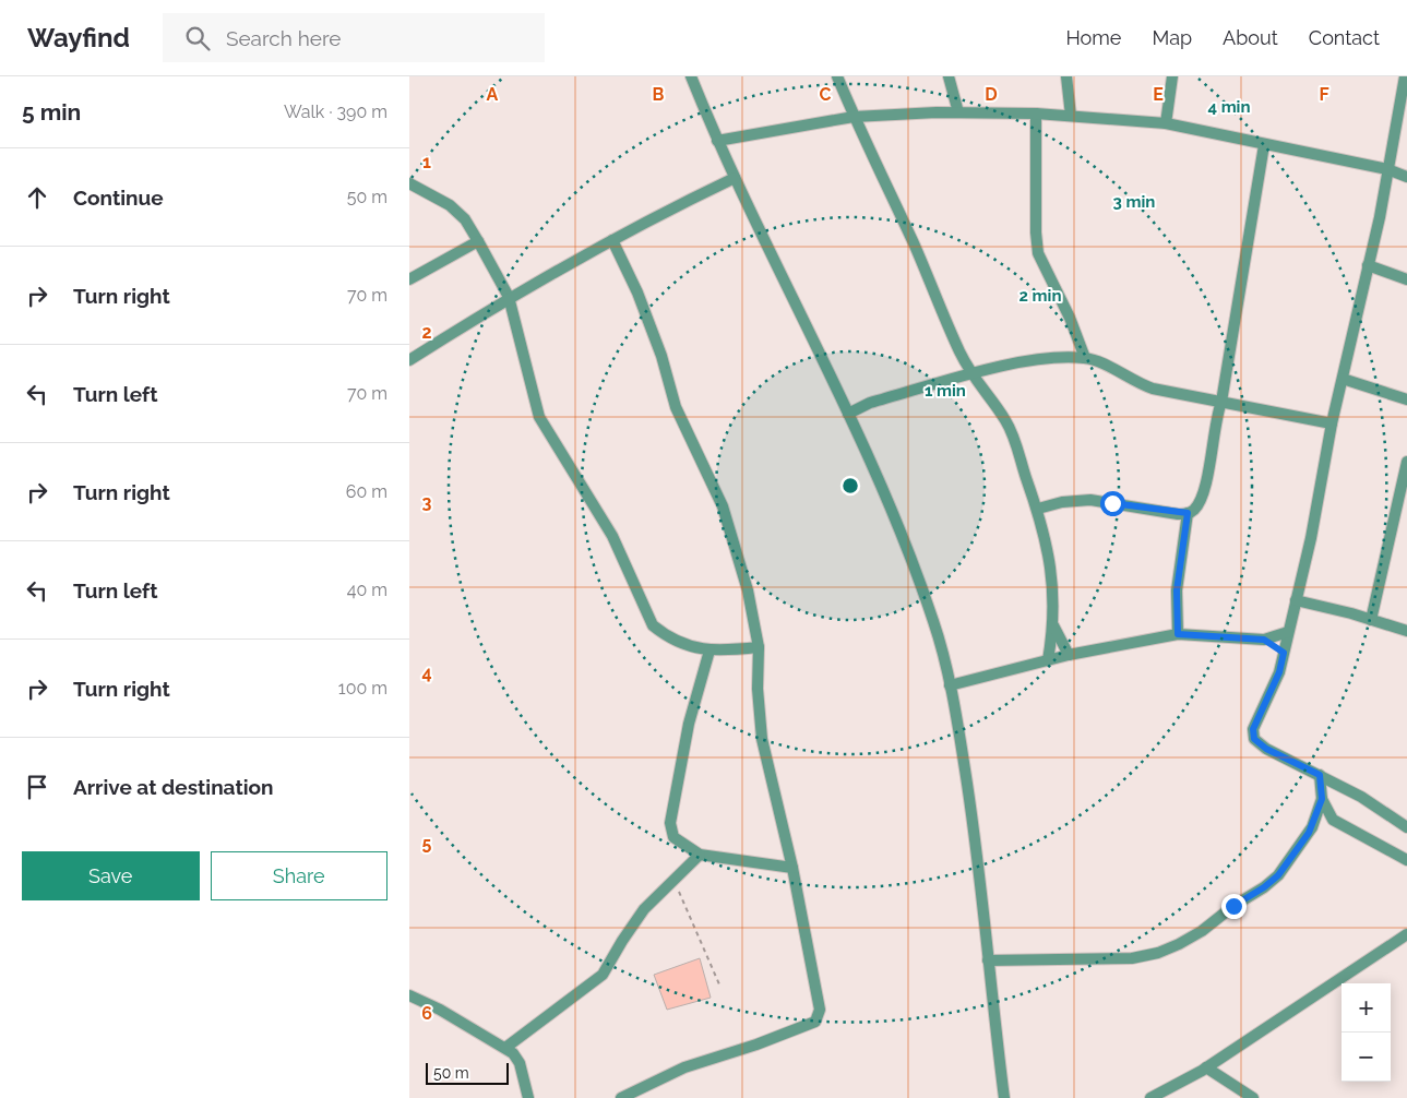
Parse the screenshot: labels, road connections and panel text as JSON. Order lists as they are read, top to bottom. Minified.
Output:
{"scale_bar":"50 m","page":{"header":"Wayfind","search":"Search here","nav":["Home","Map","About","Contact"],"heading":["5 min","Walk · 390 m"],"list":[["Continue","50 m"],["Turn right","70 m"],["Turn left","70 m"],["Turn right","60 m"],["Turn left","40 m"],["Turn right","100 m"],"Arrive at destination"],"buttons":["Save","Share"],"map_buttons":["+","−"],"scale":"50 m"},"grid":{"columns":["A","B","C","D","E","F"],"rows":["1","2","3","4","5","6"]},"rings":["4 min","3 min","2 min","1 min"]}
